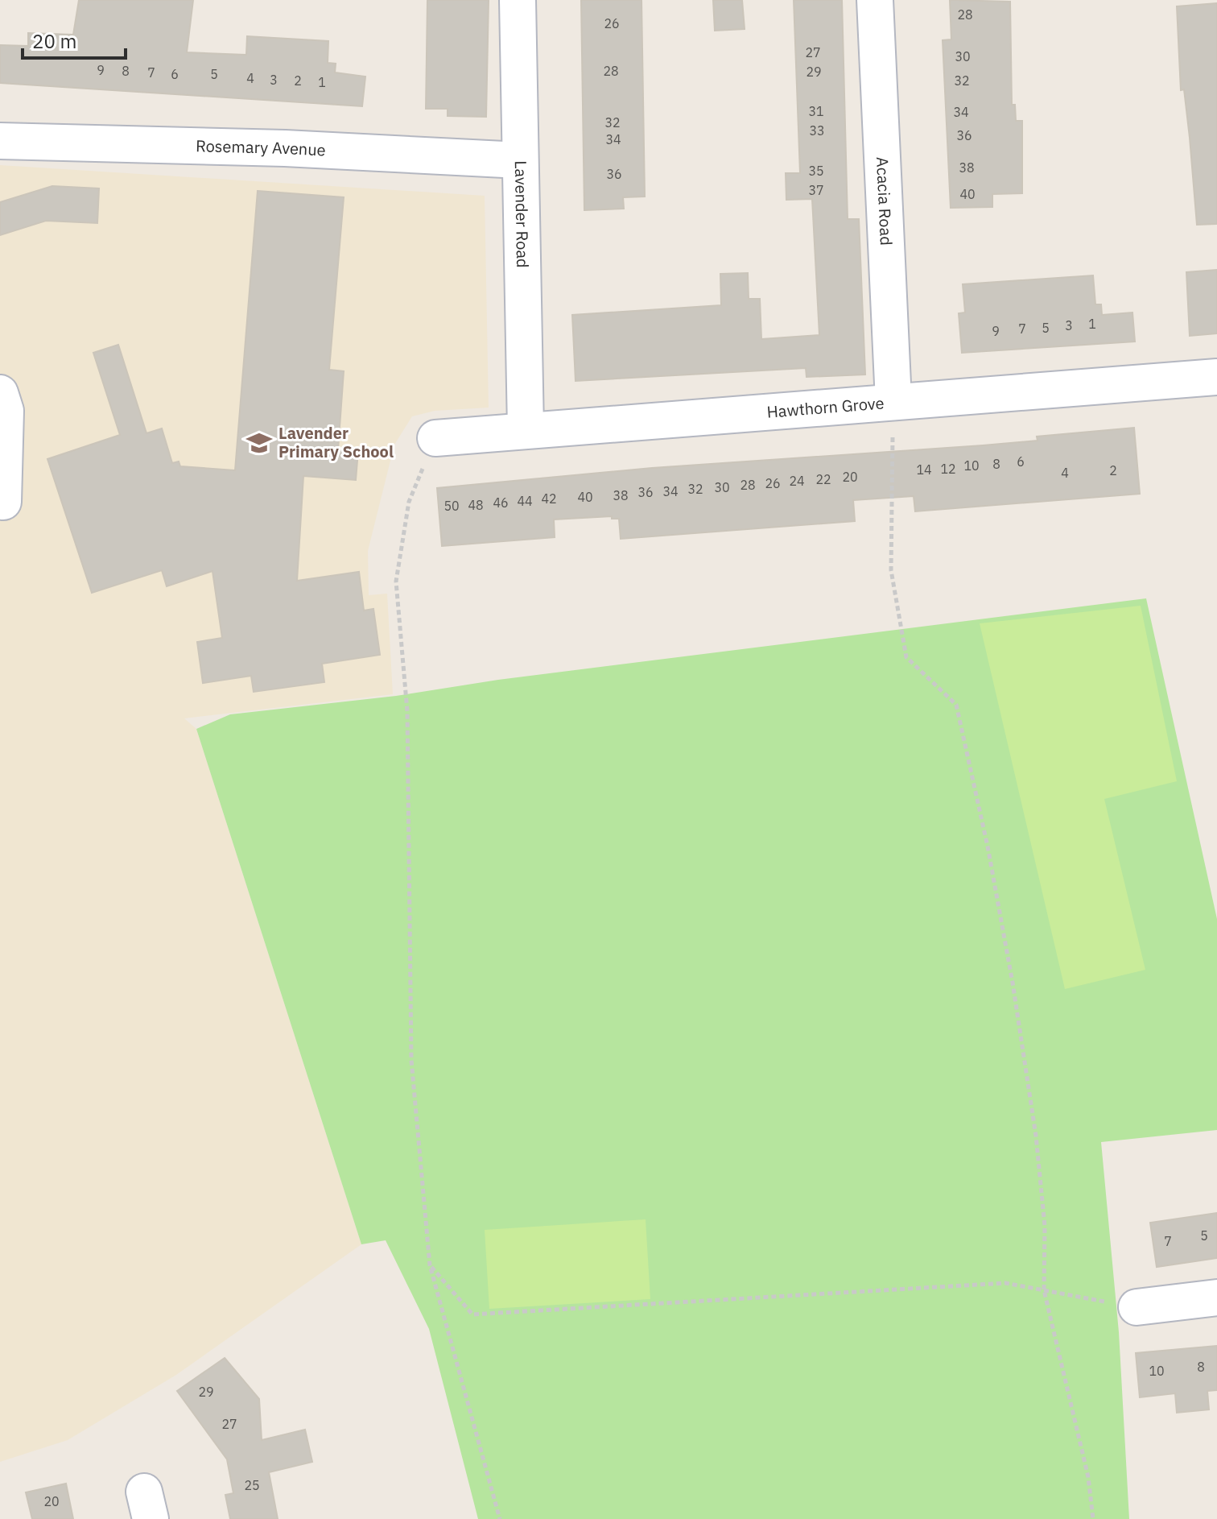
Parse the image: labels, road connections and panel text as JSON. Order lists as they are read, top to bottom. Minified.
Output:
{"streets":{"street":["Rosemary Avenue","Acacia Road","Lavender Road","Hawthorn Grove"]},"crossings":[["Rosemary Avenue","Lavender Road"],["Acacia Road","Hawthorn Grove"],["Lavender Road","Hawthorn Grove"]],"places":{"school or university":["Lavender Primary School"]},"house_numbers":["28","26","27","30","9","8","28","29","7","6","5","4","3","2","32","1","31","34","32","33","36","34","38","35","36","37","40","1","3","5","7","9","6","8","10","12","14","2","4","20","22","24","26","28","30","32","34","36","38","40","42","44","46","48","50","5","7","8","10","29","27","25","20"],"scale_bar":"20 m"}
